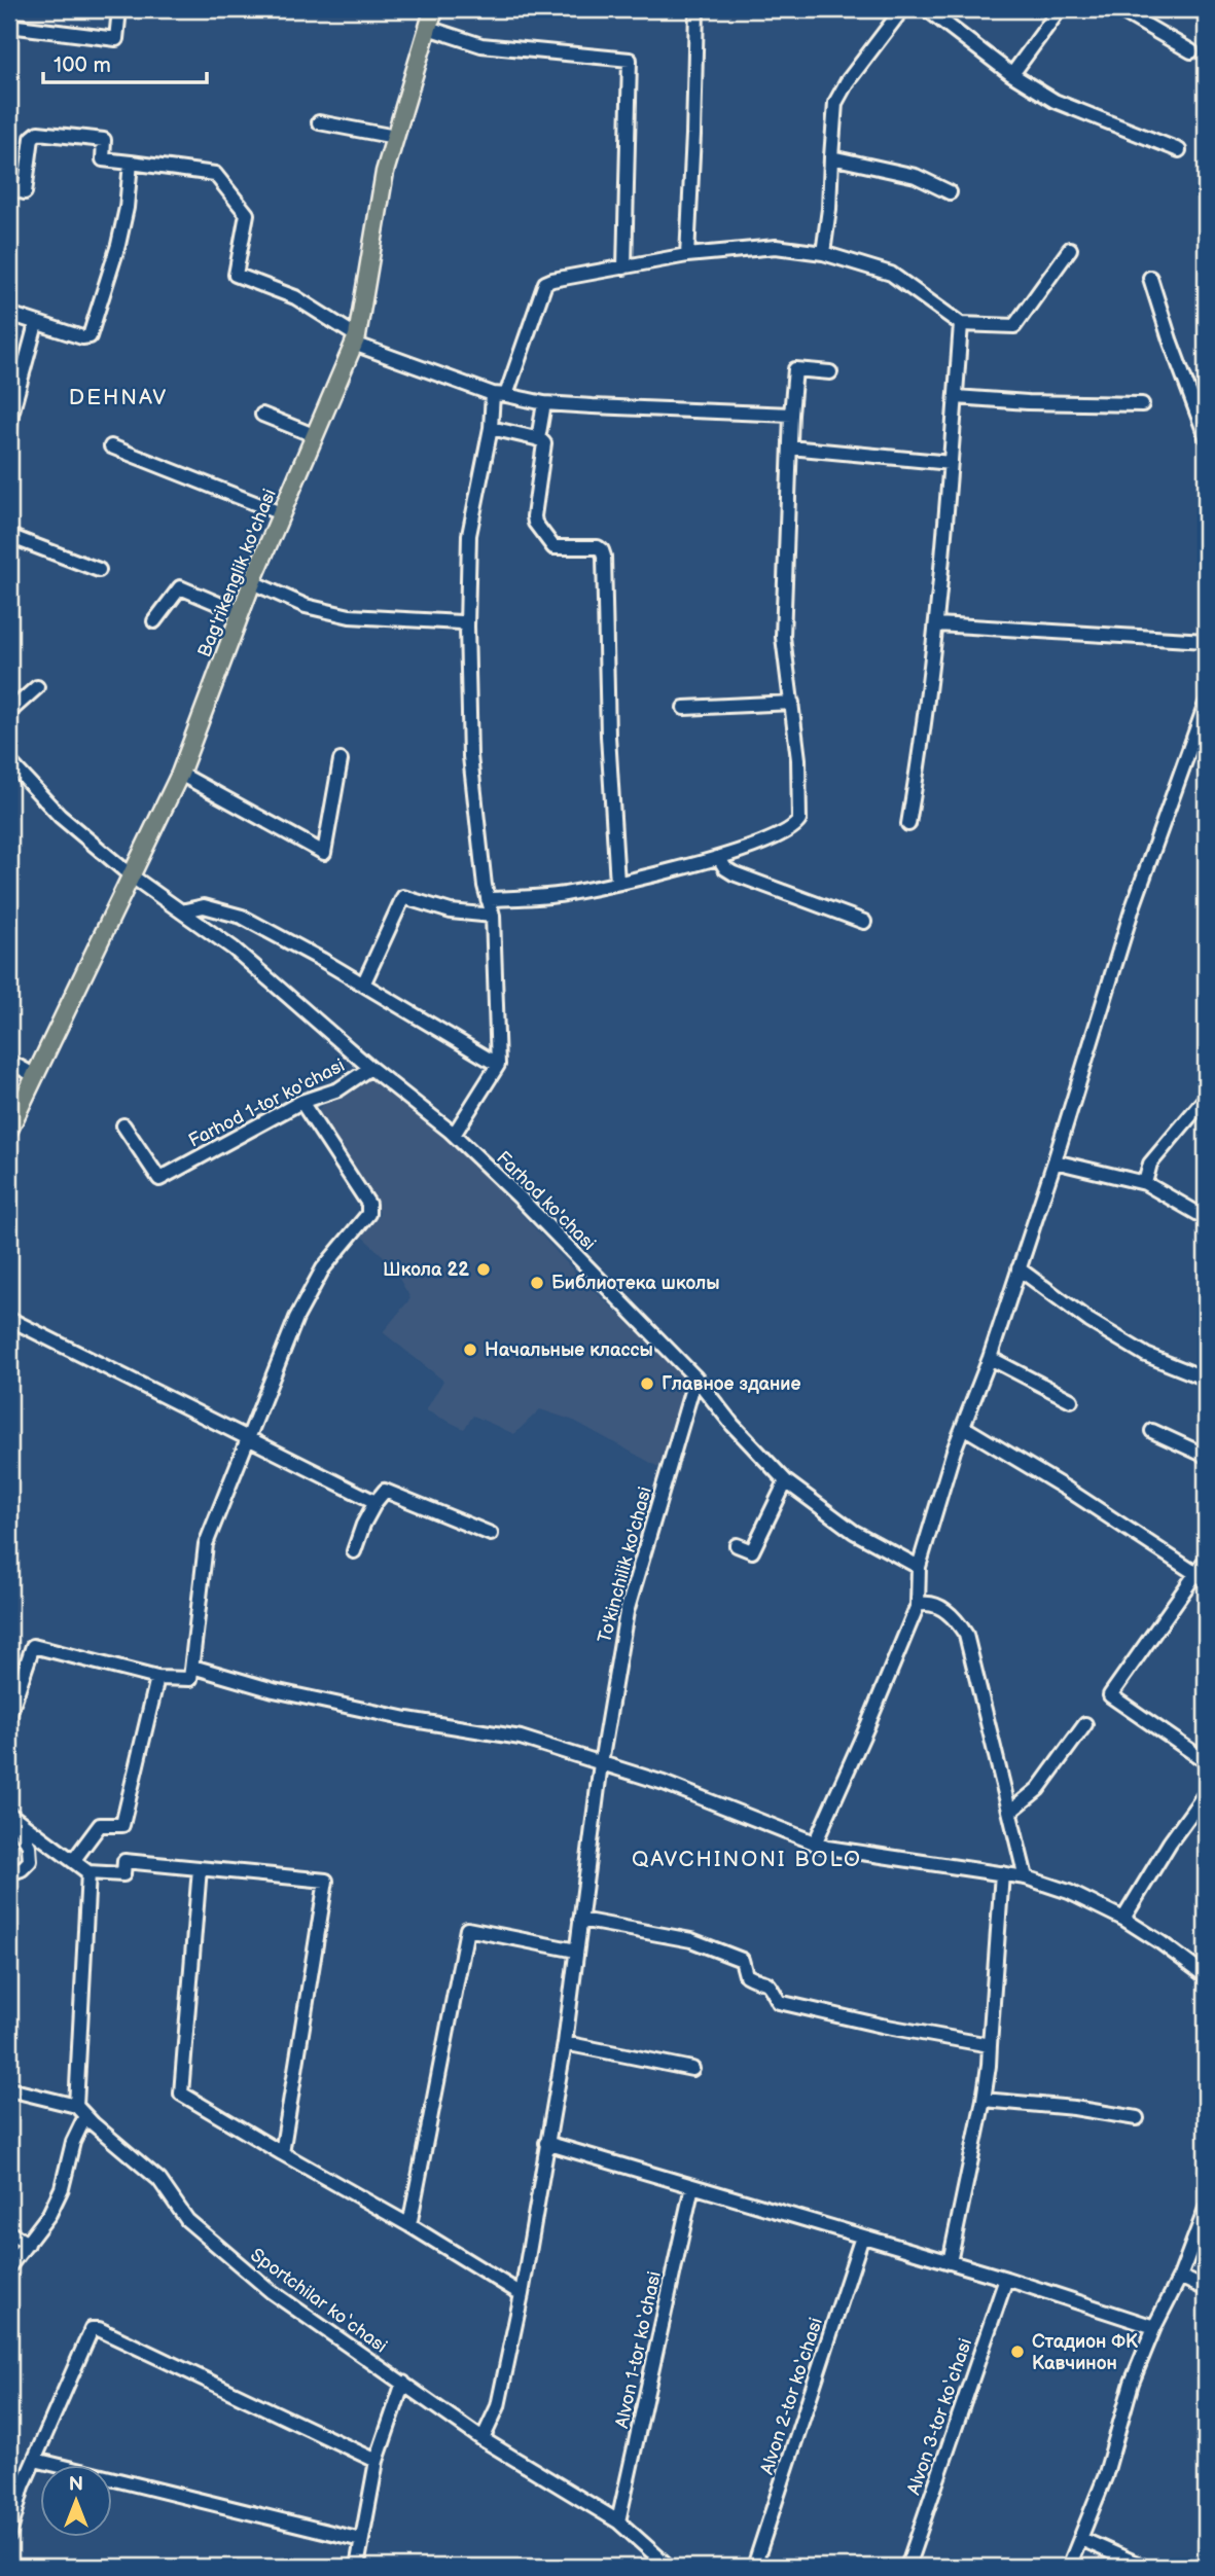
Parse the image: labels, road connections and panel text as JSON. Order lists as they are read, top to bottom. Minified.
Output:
{"streets":{"main road":["Bag'rikenglik ko'chasi"],"street":["Farhod 1-tor ko'chasi","Farhod ko'chasi","To'kinchilik ko'chasi","Sportchilar ko‘chasi","Alvon 1-tor ko‘chasi","Alvon 2-tor ko‘chasi","Alvon 3-tor ko‘chasi"]},"crossings":[["Bag'rikenglik ko'chasi","Farhod ko'chasi"],["Farhod 1-tor ko'chasi","Farhod ko'chasi"],["Farhod ko'chasi","To'kinchilik ko'chasi"],["To'kinchilik ko'chasi","Sportchilar ko‘chasi"],["Sportchilar ko‘chasi","Alvon 1-tor ko‘chasi"]],"districts":["DEHNAV","QAVCHINONI BOLO"],"places":["Школа 22","Библиотека школы","Начальные классы","Главное здание","Стадион ФК Кавчинон"],"scale_bar":"100 m","north":"top"}
